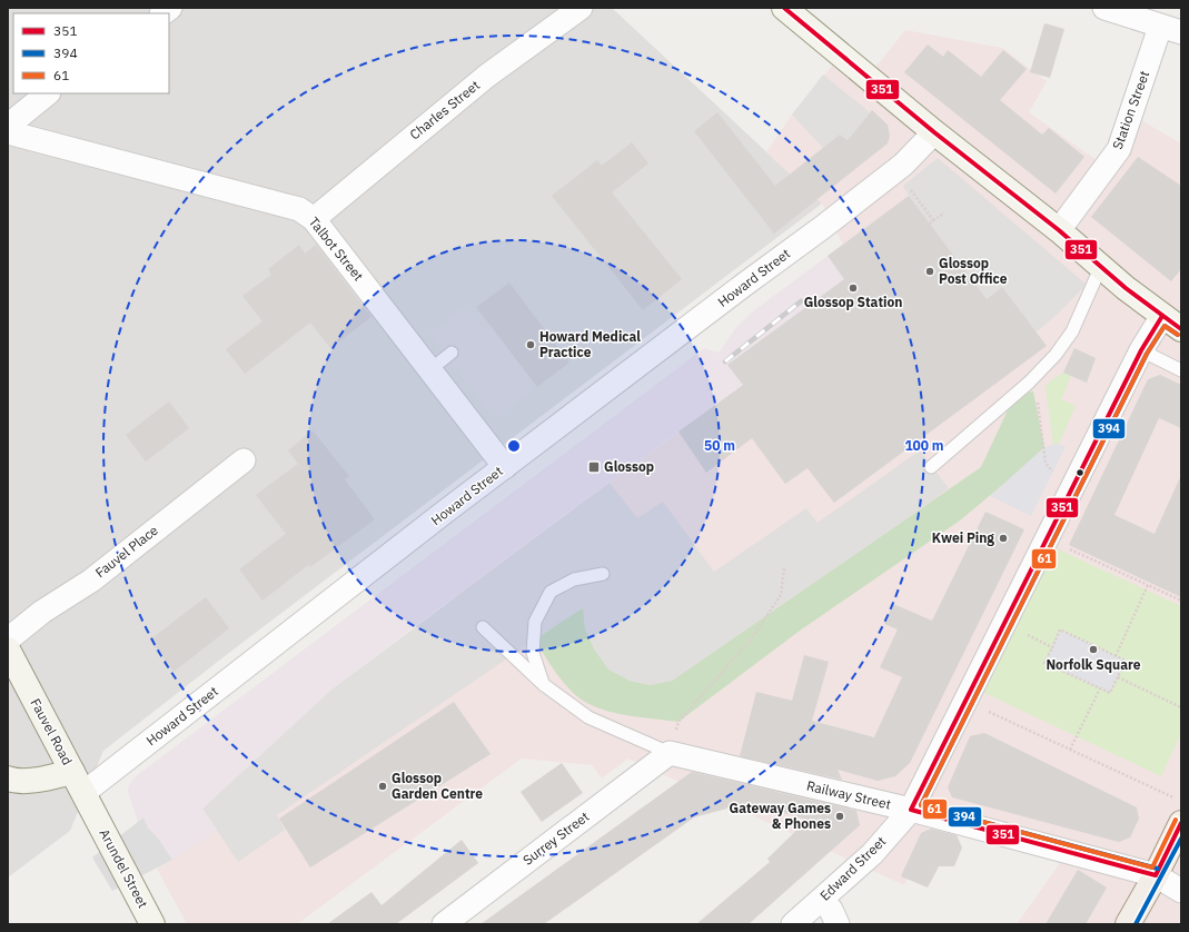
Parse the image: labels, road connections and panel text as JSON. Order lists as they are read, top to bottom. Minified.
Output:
{"streets":{"main road":["Fauvel Road","Arundel Street"],"street":["Charles Street","Station Street","Talbot Street","Howard Street","Fauvel Place","Railway Street","Surrey Street","Edward Street"]},"crossings":[["Charles Street","Talbot Street"],["Talbot Street","Howard Street"],["Howard Street","Fauvel Road"],["Howard Street","Arundel Street"],["Fauvel Road","Arundel Street"],["Railway Street","Surrey Street"],["Railway Street","Edward Street"]],"places":{"other":["Glossop Post Office","Glossop Station","Howard Medical Practice","Kwei Ping","Norfolk Square","Glossop Garden Centre","Gateway Games & Phones"],"transit":["Glossop"]},"lines":["transit line 351","transit line 394","transit line 61"],"legend":["351","394","61"],"rings":["50 m","100 m"]}
